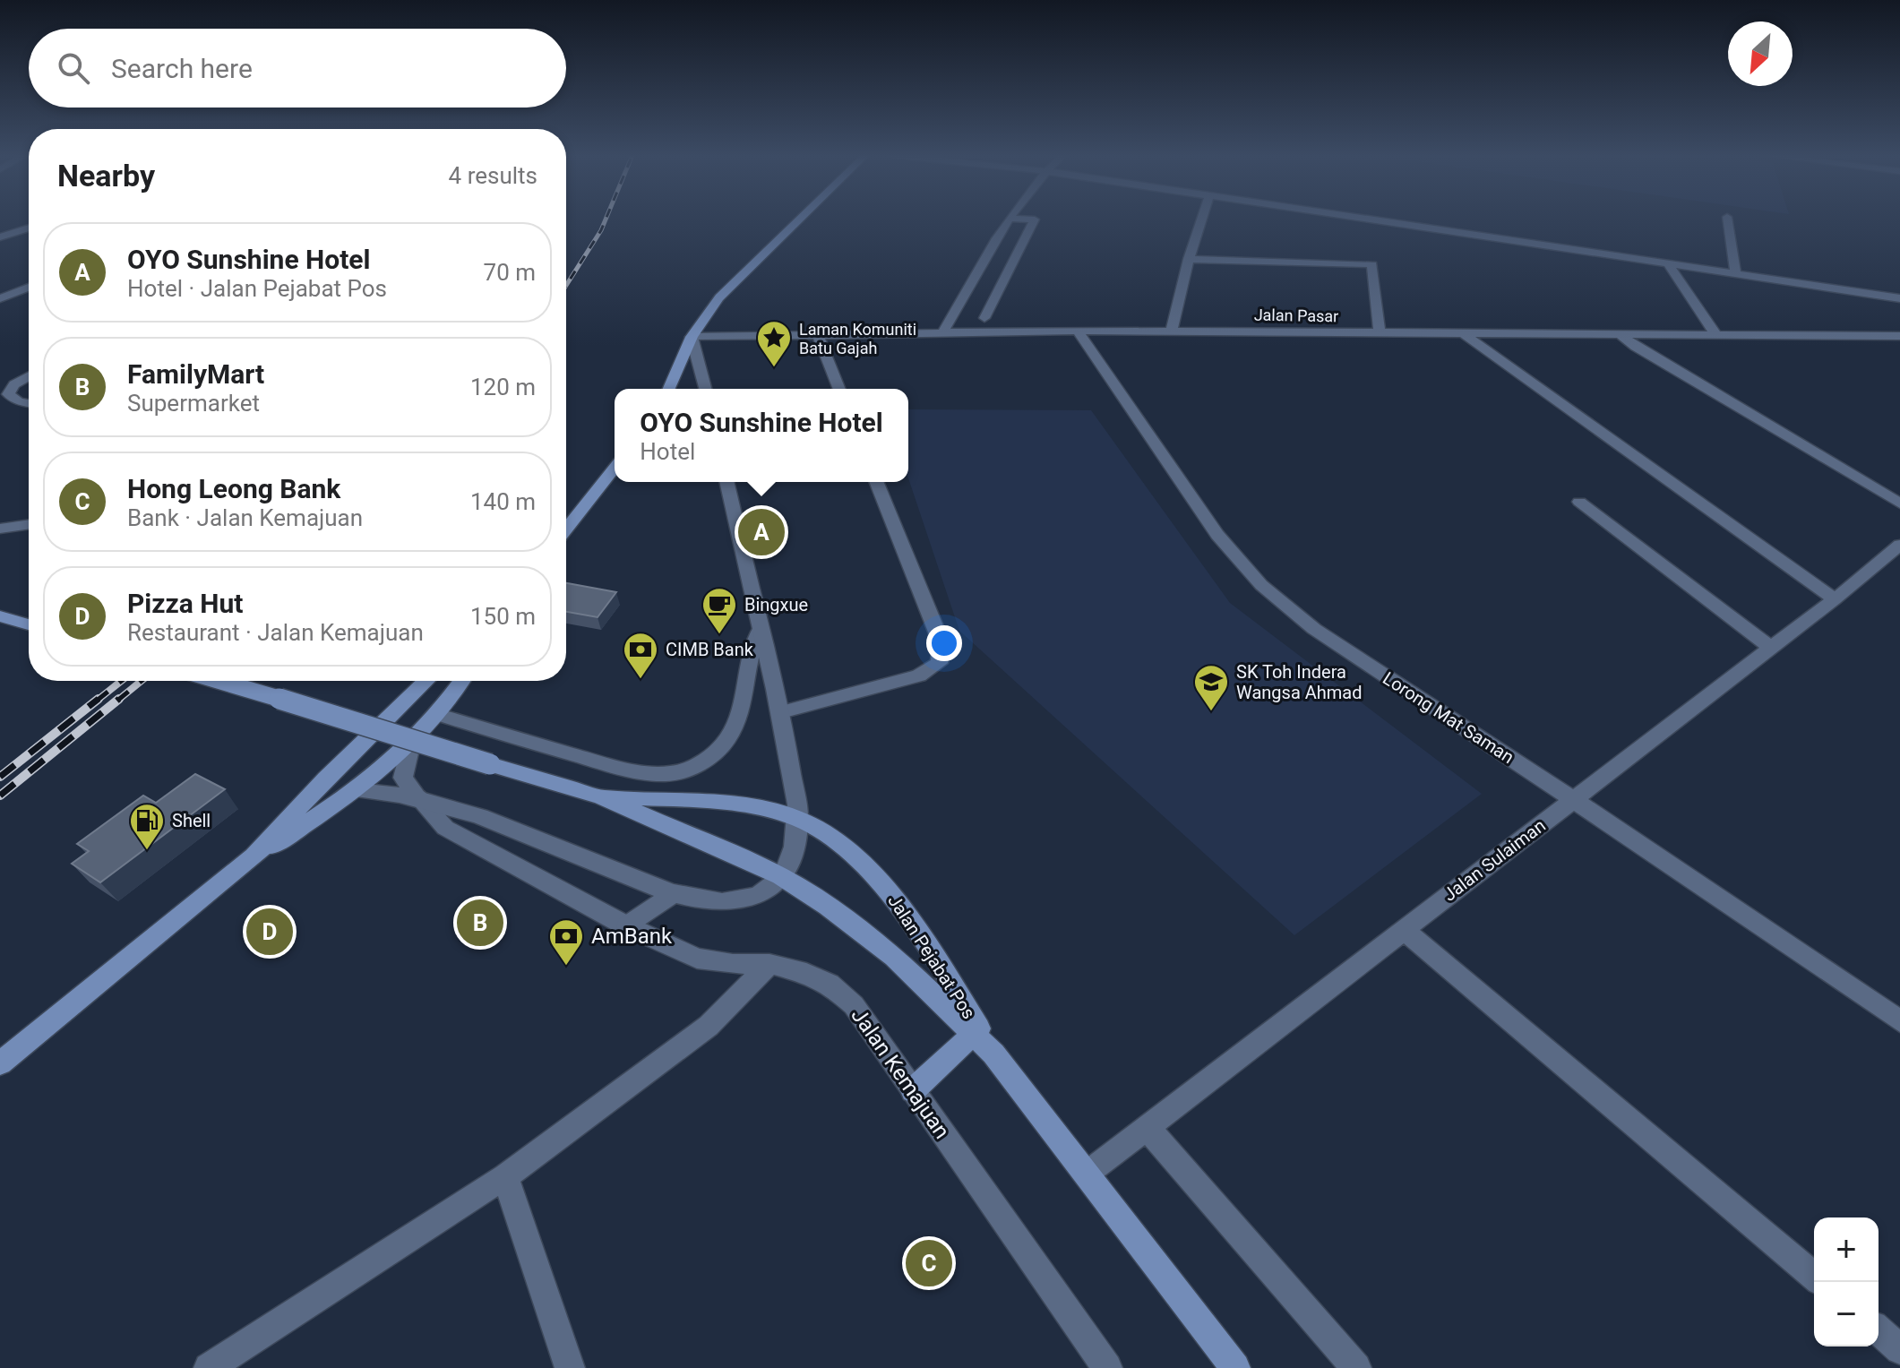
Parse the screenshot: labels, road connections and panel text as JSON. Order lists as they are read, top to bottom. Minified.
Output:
{"streets":{"main road":["Jalan Pejabat Pos"],"street":["Jalan Pasar","Lorong Mat Saman","Jalan Sulaiman","Jalan Kemajuan"]},"crossings":[["Jalan Pasar","Lorong Mat Saman"],["Lorong Mat Saman","Jalan Sulaiman"]],"places":{"place":["Laman Komuniti Batu Gajah"],"cafe":["Bingxue"],"bank":["CIMB Bank","AmBank"],"school or university":["SK Toh Indera Wangsa Ahmad"],"fuel station":["Shell"]},"north":"bottom left","page":{"search":"Search here","heading":["Nearby","4 results"],"list":[{"mark":"A","name":"OYO Sunshine Hotel","note":"Hotel · Jalan Pejabat Pos","value":"70 m"},{"mark":"B","name":"FamilyMart","note":"Supermarket","value":"120 m"},{"mark":"C","name":"Hong Leong Bank","note":"Bank · Jalan Kemajuan","value":"140 m"},{"mark":"D","name":"Pizza Hut","note":"Restaurant · Jalan Kemajuan","value":"150 m"}],"popup":["OYO Sunshine Hotel","Hotel"],"pins":["A","B","D","C"],"map_buttons":["+","−"]}}
